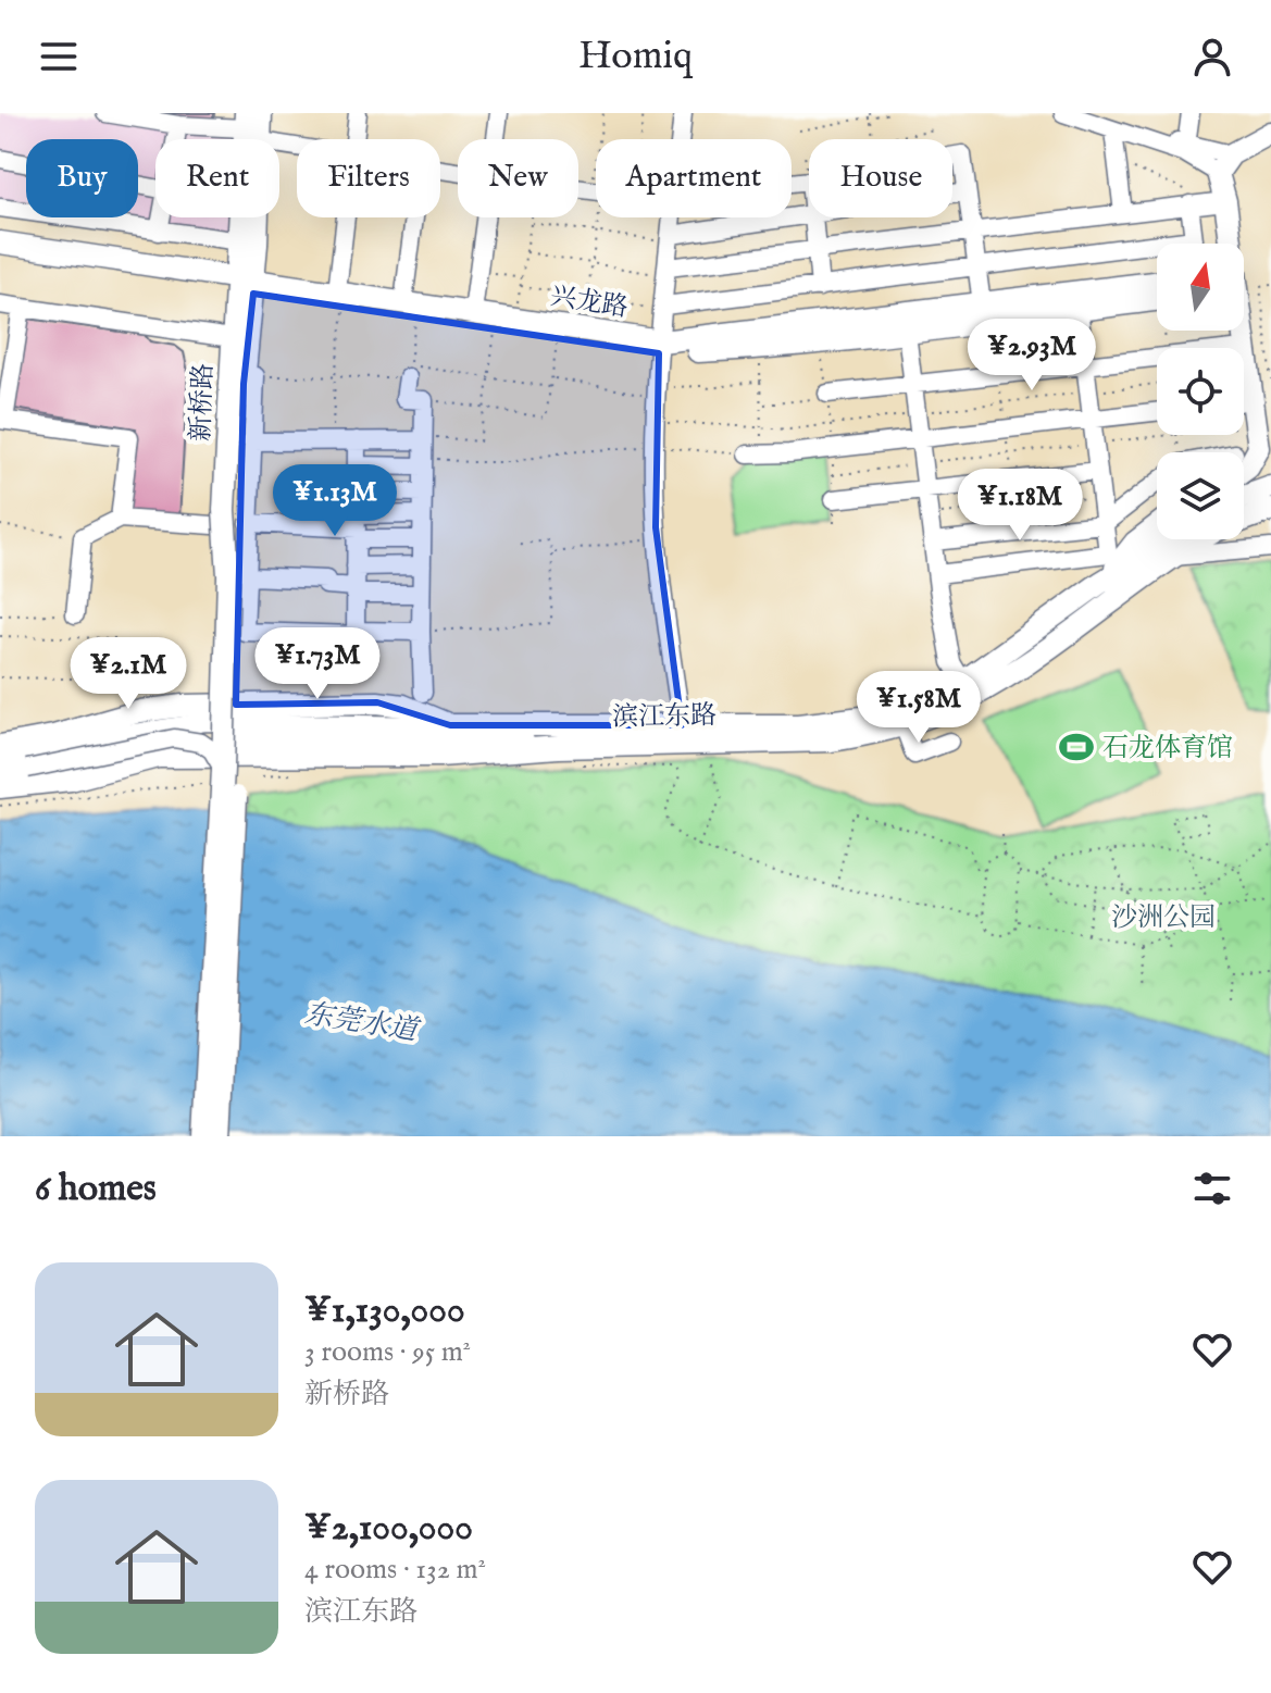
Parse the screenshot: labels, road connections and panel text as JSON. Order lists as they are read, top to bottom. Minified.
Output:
{"streets":{"main road":["兴龙路","新桥路","滨江东路"]},"crossings":[["兴龙路","新桥路"]],"water":["东莞水道"],"parks":["沙洲公园"],"places":{"sports":["石龙体育馆"]},"north":"top","page":{"header":"Homiq","chip":["Buy","Rent","Filters","New","Apartment","House"],"price":["¥2.93M","¥1.13M","¥1.18M","¥1.73M","¥2.1M","¥1.58M"],"heading":"6 homes","list":[{"name":"¥1,130,000","note":"3 rooms · 95 m² · 新桥路"},{"name":"¥2,100,000","note":"4 rooms · 132 m² · 滨江东路"}]}}
